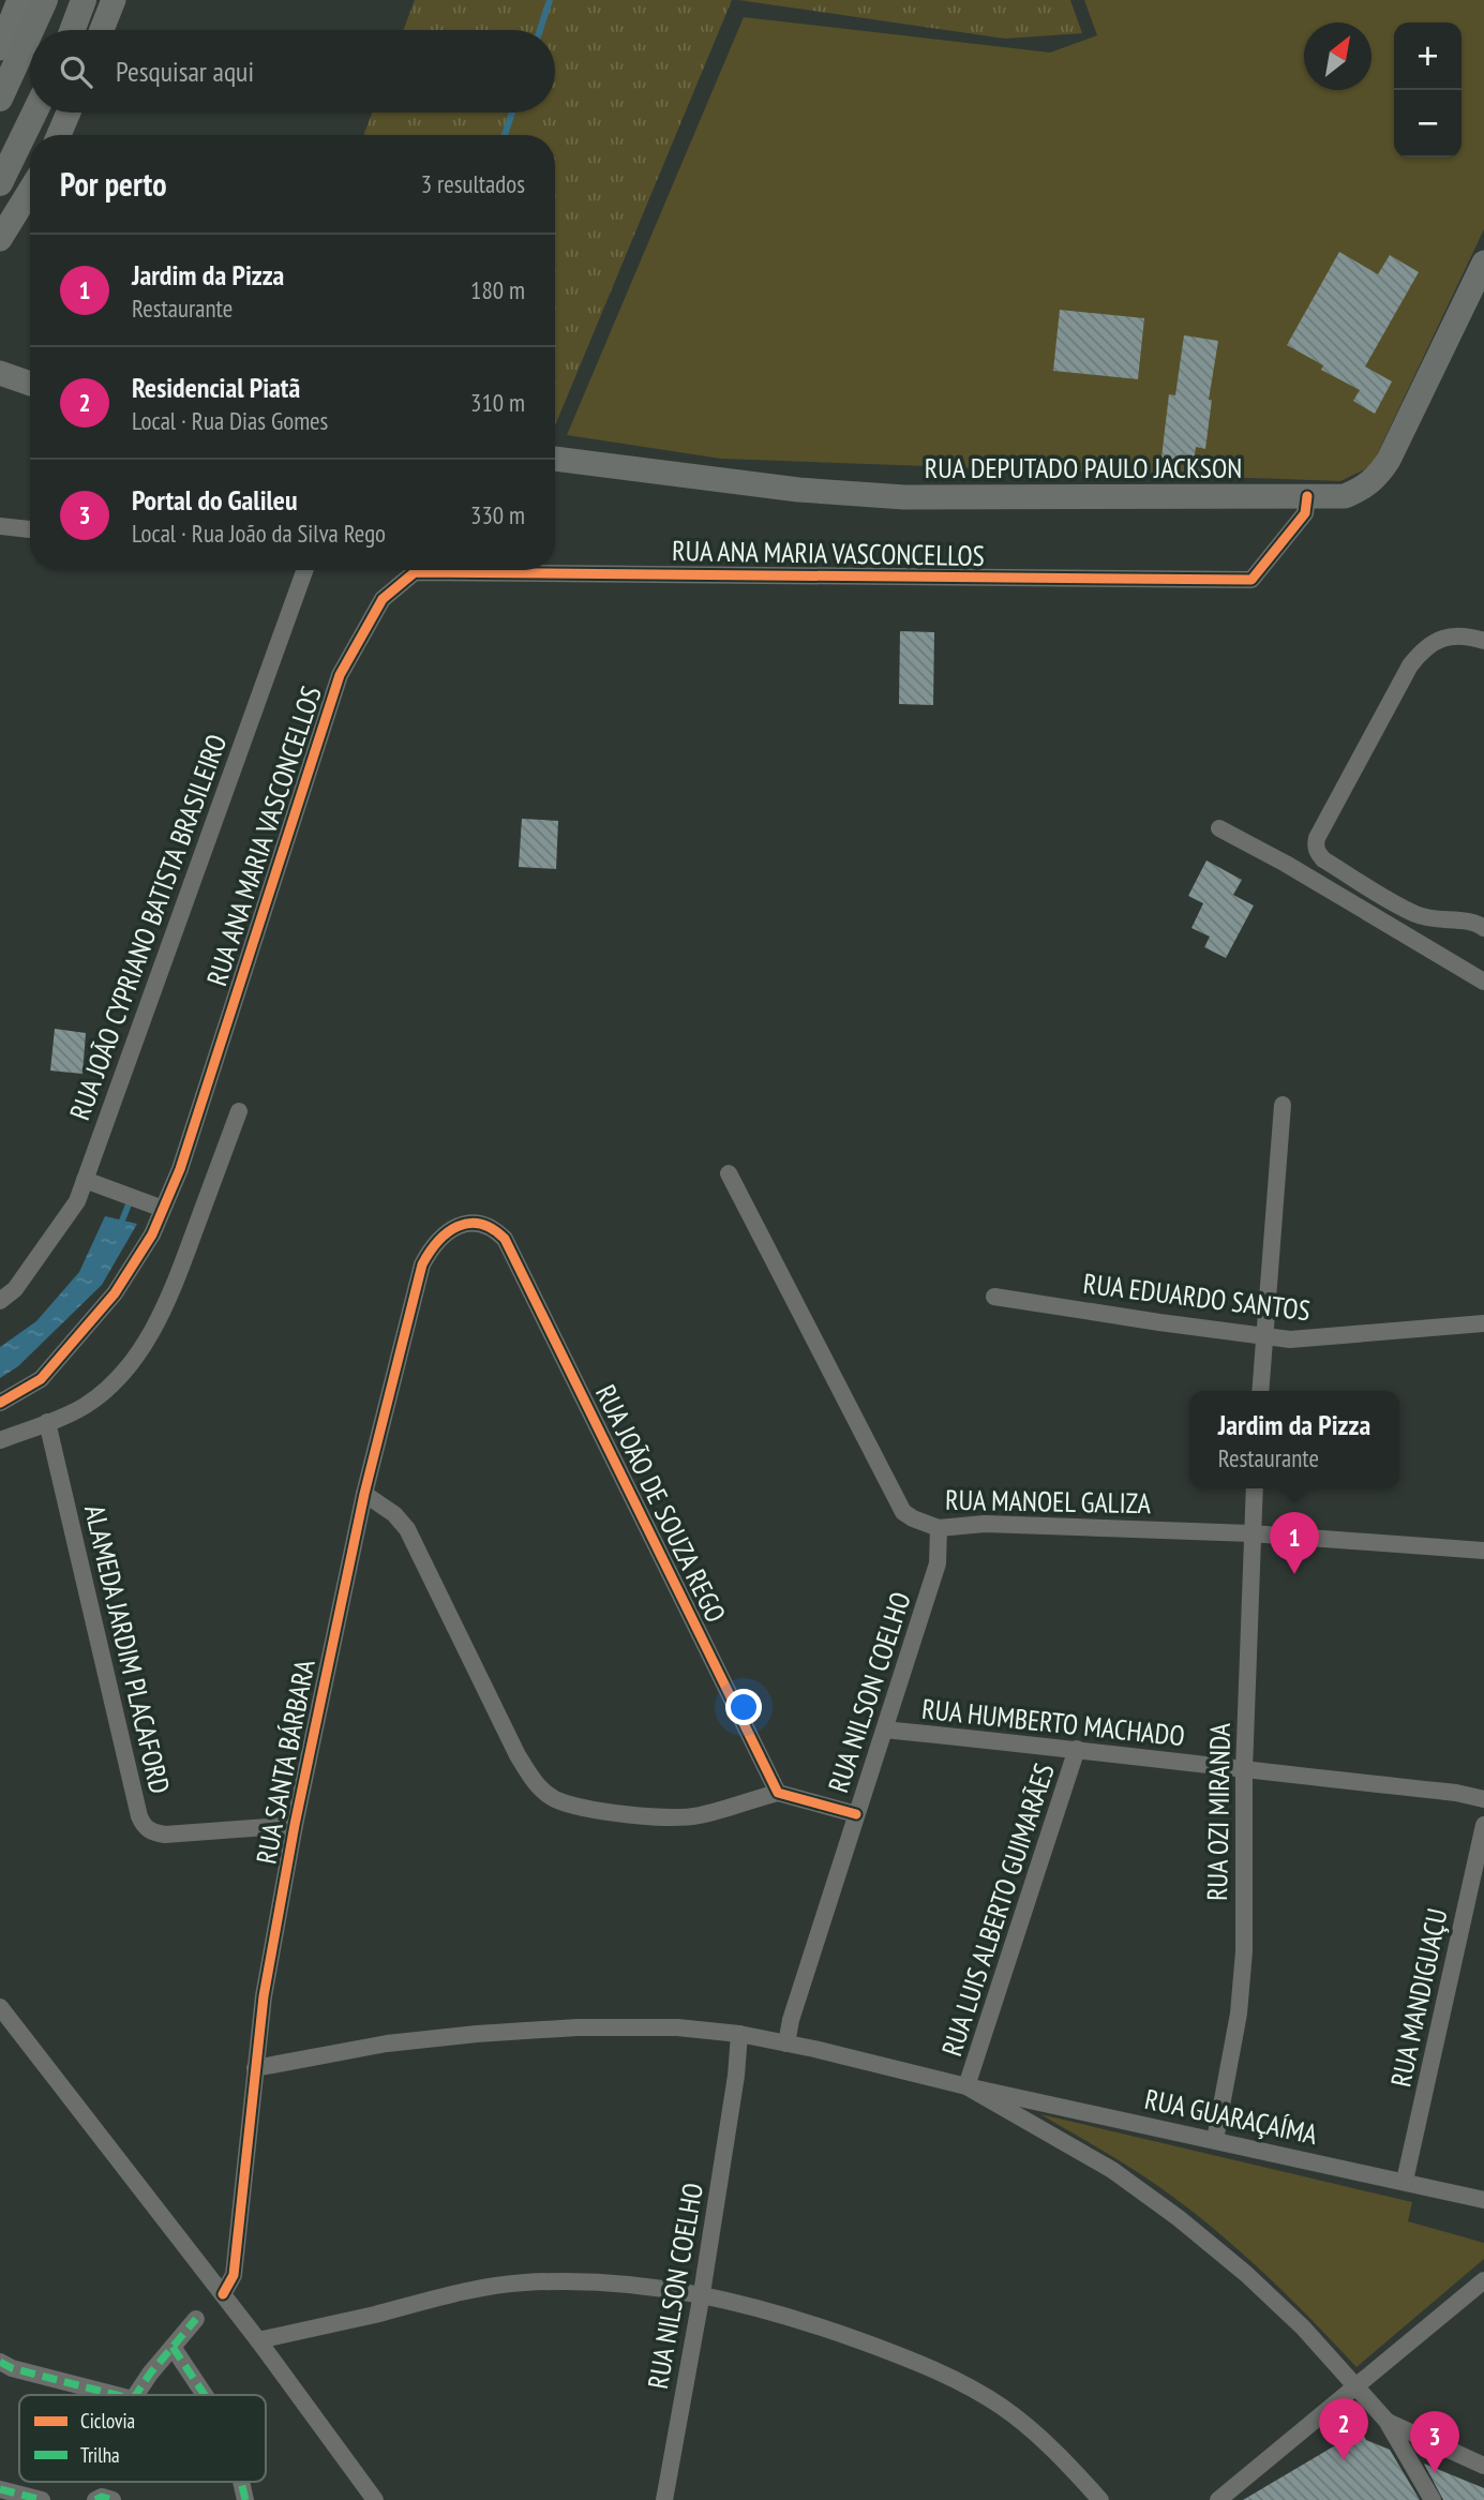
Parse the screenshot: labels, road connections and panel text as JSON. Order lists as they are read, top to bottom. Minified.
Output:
{"streets":{"main road":["RUA DEPUTADO PAULO JACKSON"],"street":["RUA ANA MARIA VASCONCELLOS","RUA JOÃO CYPRIANO BATISTA BRASILEIRO","RUA EDUARDO SANTOS","RUA MANOEL GALIZA","RUA JOÃO DE SOUZA REGO","ALAMEDA JARDIM PLACAFORD","RUA NILSON COELHO","RUA HUMBERTO MACHADO","RUA SANTA BÁRBARA","RUA OZI MIRANDA","RUA LUIS ALBERTO GUIMARÃES","RUA MANDIGUAÇU","RUA GUARAÇAÍMA"]},"crossings":[["RUA DEPUTADO PAULO JACKSON","RUA ANA MARIA VASCONCELLOS"],["RUA MANOEL GALIZA","RUA NILSON COELHO"],["RUA MANOEL GALIZA","RUA OZI MIRANDA"],["RUA JOÃO DE SOUZA REGO","RUA SANTA BÁRBARA"],["ALAMEDA JARDIM PLACAFORD","RUA SANTA BÁRBARA"],["RUA NILSON COELHO","RUA HUMBERTO MACHADO"],["RUA NILSON COELHO","RUA GUARAÇAÍMA"],["RUA HUMBERTO MACHADO","RUA OZI MIRANDA"],["RUA HUMBERTO MACHADO","RUA LUIS ALBERTO GUIMARÃES"],["RUA SANTA BÁRBARA","RUA GUARAÇAÍMA"],["RUA OZI MIRANDA","RUA GUARAÇAÍMA"],["RUA LUIS ALBERTO GUIMARÃES","RUA GUARAÇAÍMA"],["RUA MANDIGUAÇU","RUA GUARAÇAÍMA"]],"legend":["Ciclovia","Trilha"],"north":"top right","page":{"map_buttons":["+","−"],"search":"Pesquisar aqui","heading":["Por perto","3 resultados"],"list":[{"mark":"1","name":"Jardim da Pizza","note":"Restaurante","value":"180 m"},{"mark":"2","name":"Residencial Piatã","note":"Local · Rua Dias Gomes","value":"310 m"},{"mark":"3","name":"Portal do Galileu","note":"Local · Rua João da Silva Rego","value":"330 m"}],"popup":["Jardim da Pizza","Restaurante"],"pins":["1","2","3"]}}
